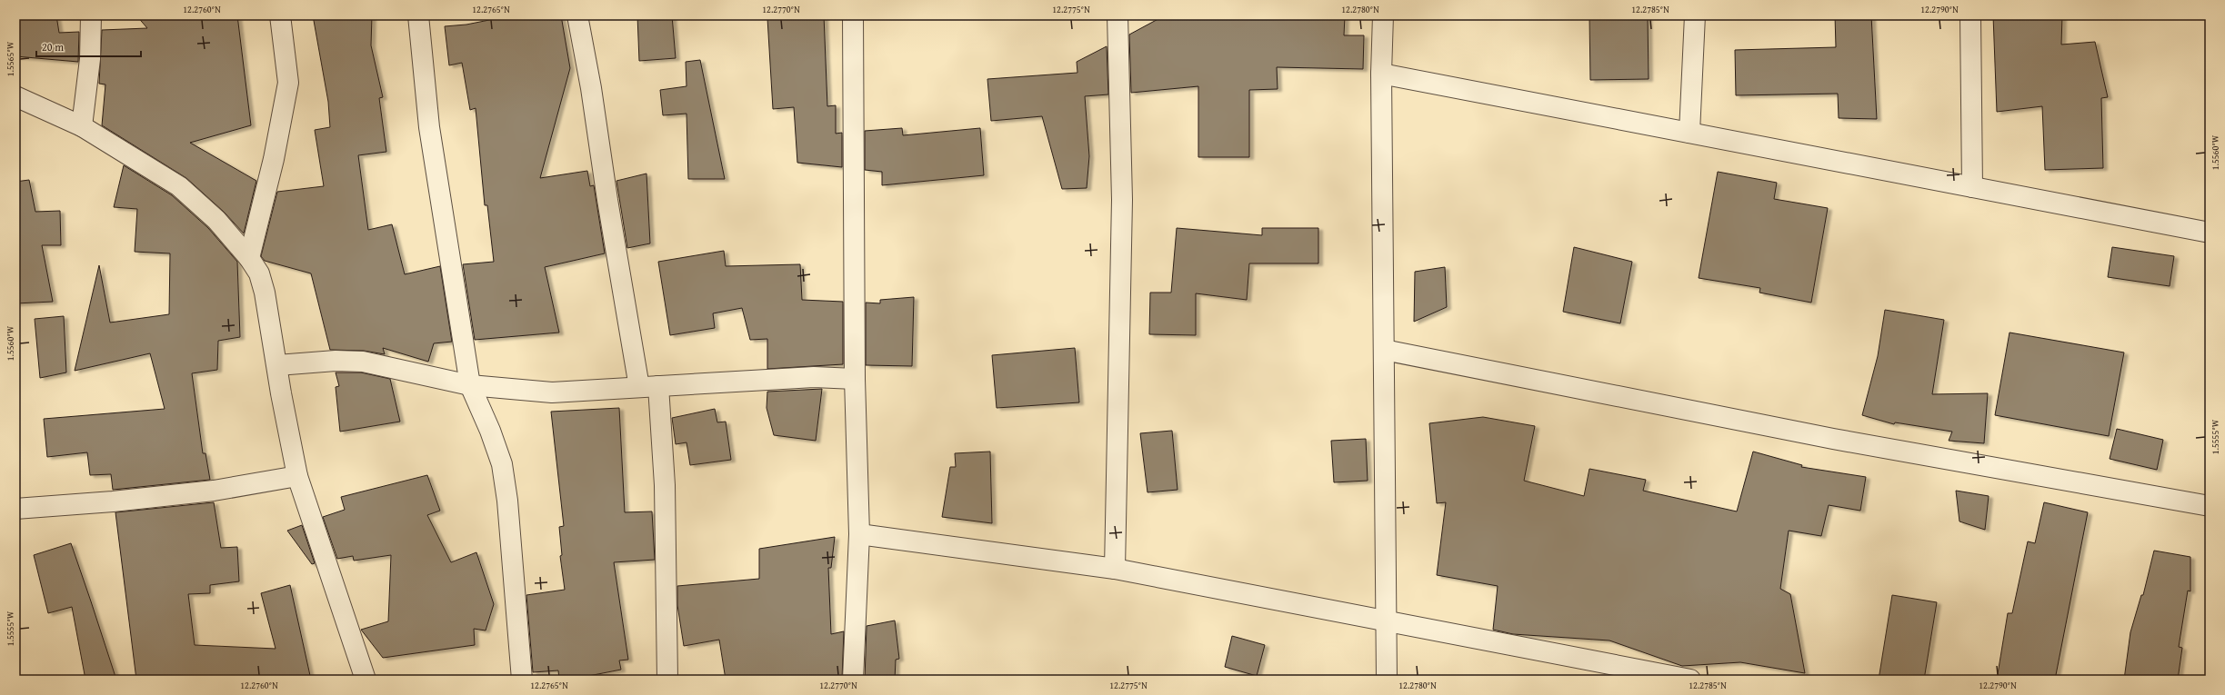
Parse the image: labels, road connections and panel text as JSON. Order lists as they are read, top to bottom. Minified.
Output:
{"scale_bar":"20 m","coordinates":["12.2760°N","12.2765°N","12.2770°N","12.2775°N","12.2780°N","12.2785°N","12.2790°N","1.5565°W","1.5560°W","1.5555°W"]}
